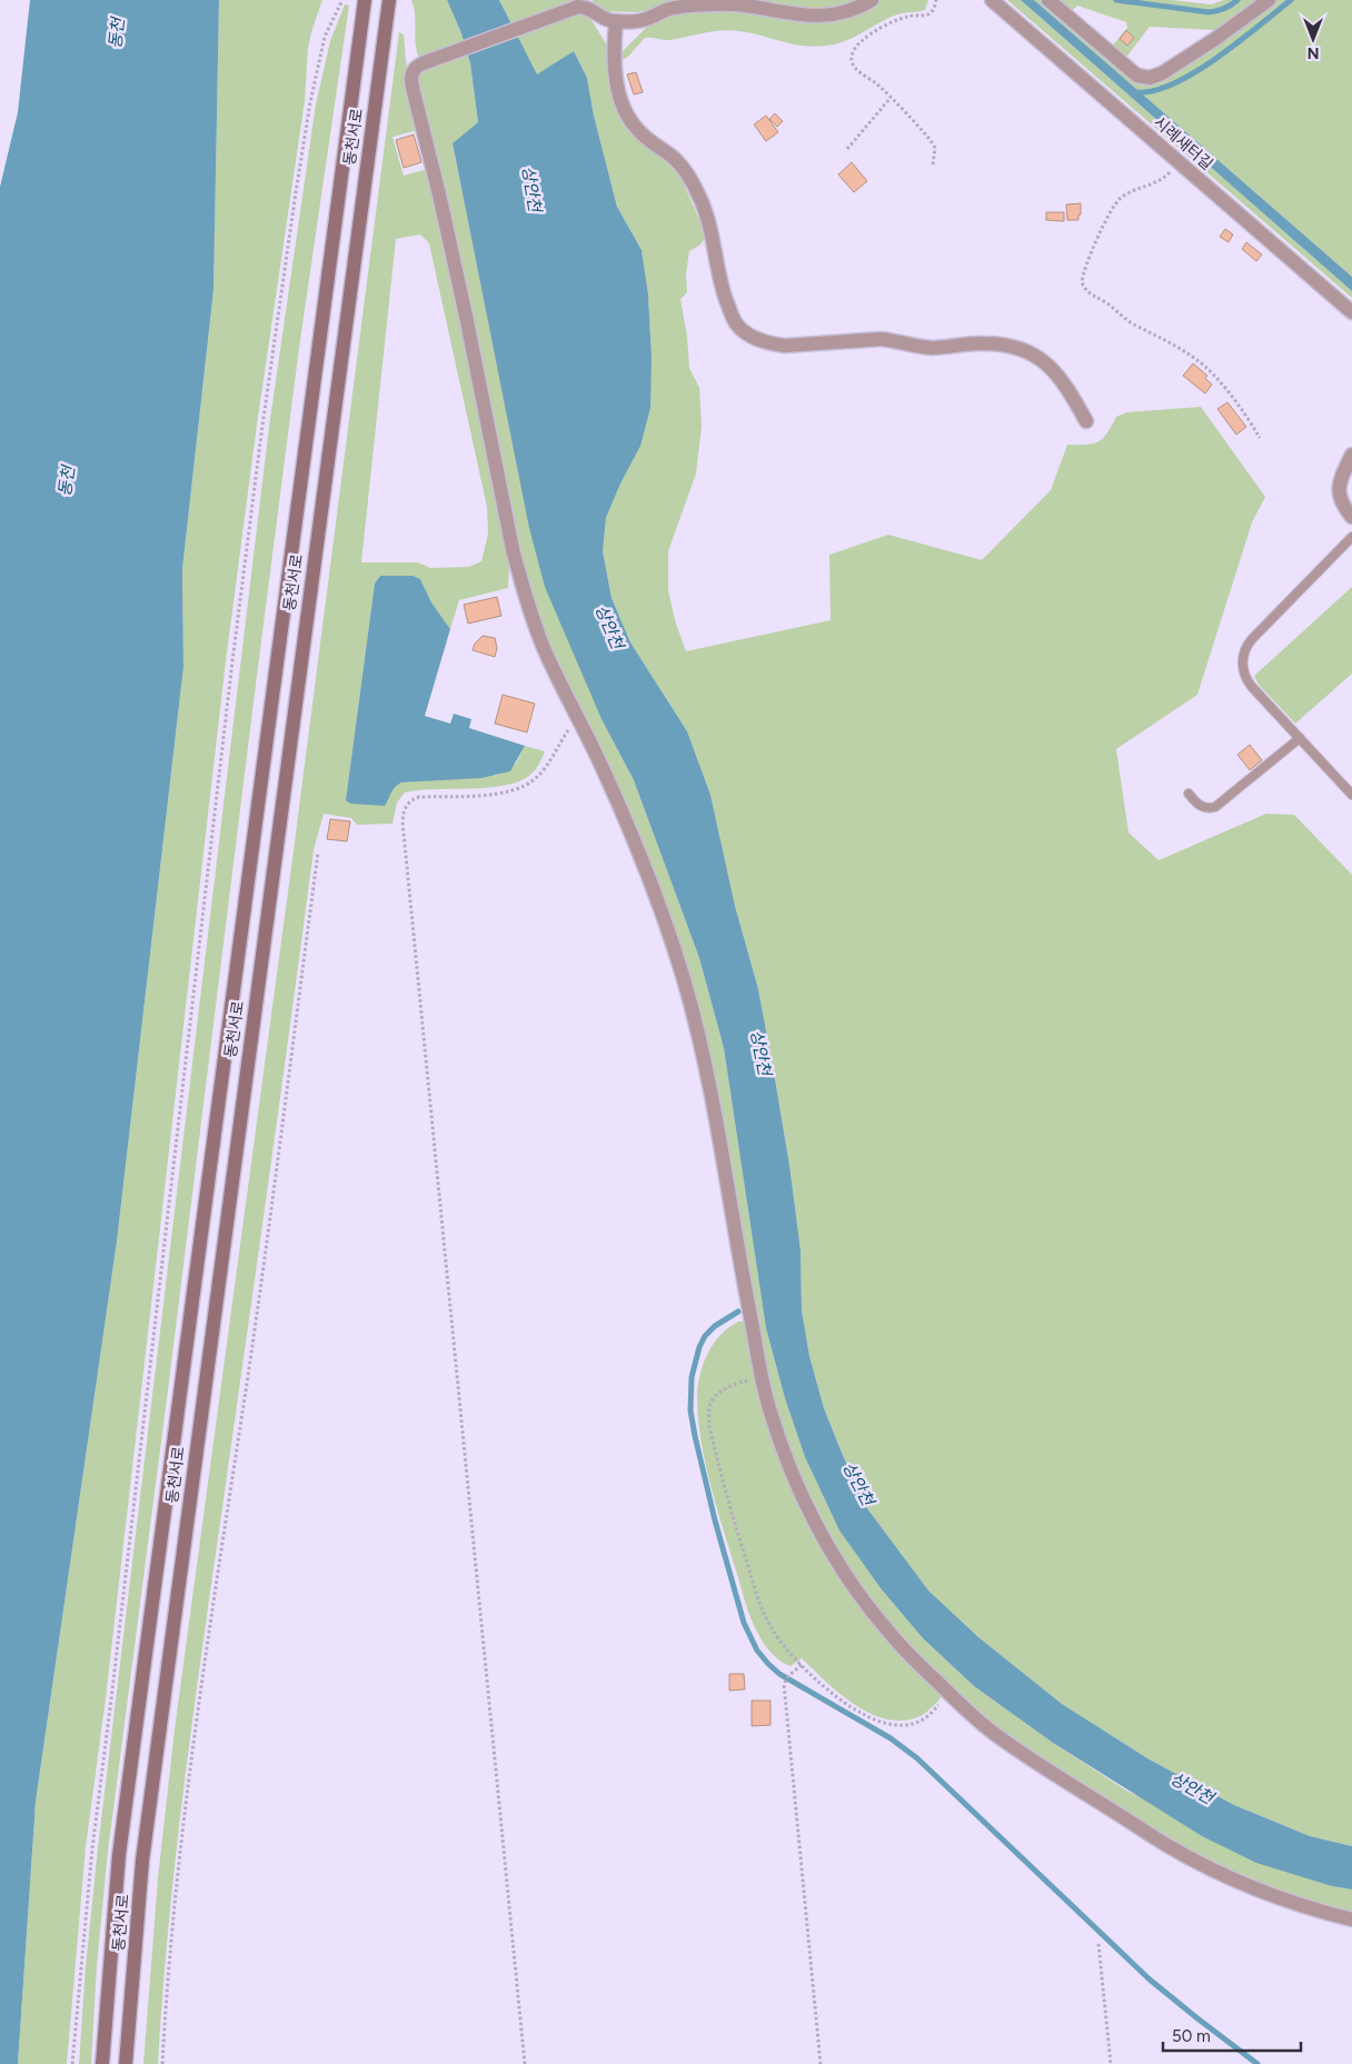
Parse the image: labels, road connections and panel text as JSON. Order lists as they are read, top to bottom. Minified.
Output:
{"streets":{"main road":["동천서로"],"street":["시례새터길"]},"water":["동천","상안천"],"scale_bar":"50 m","north":"bottom"}
